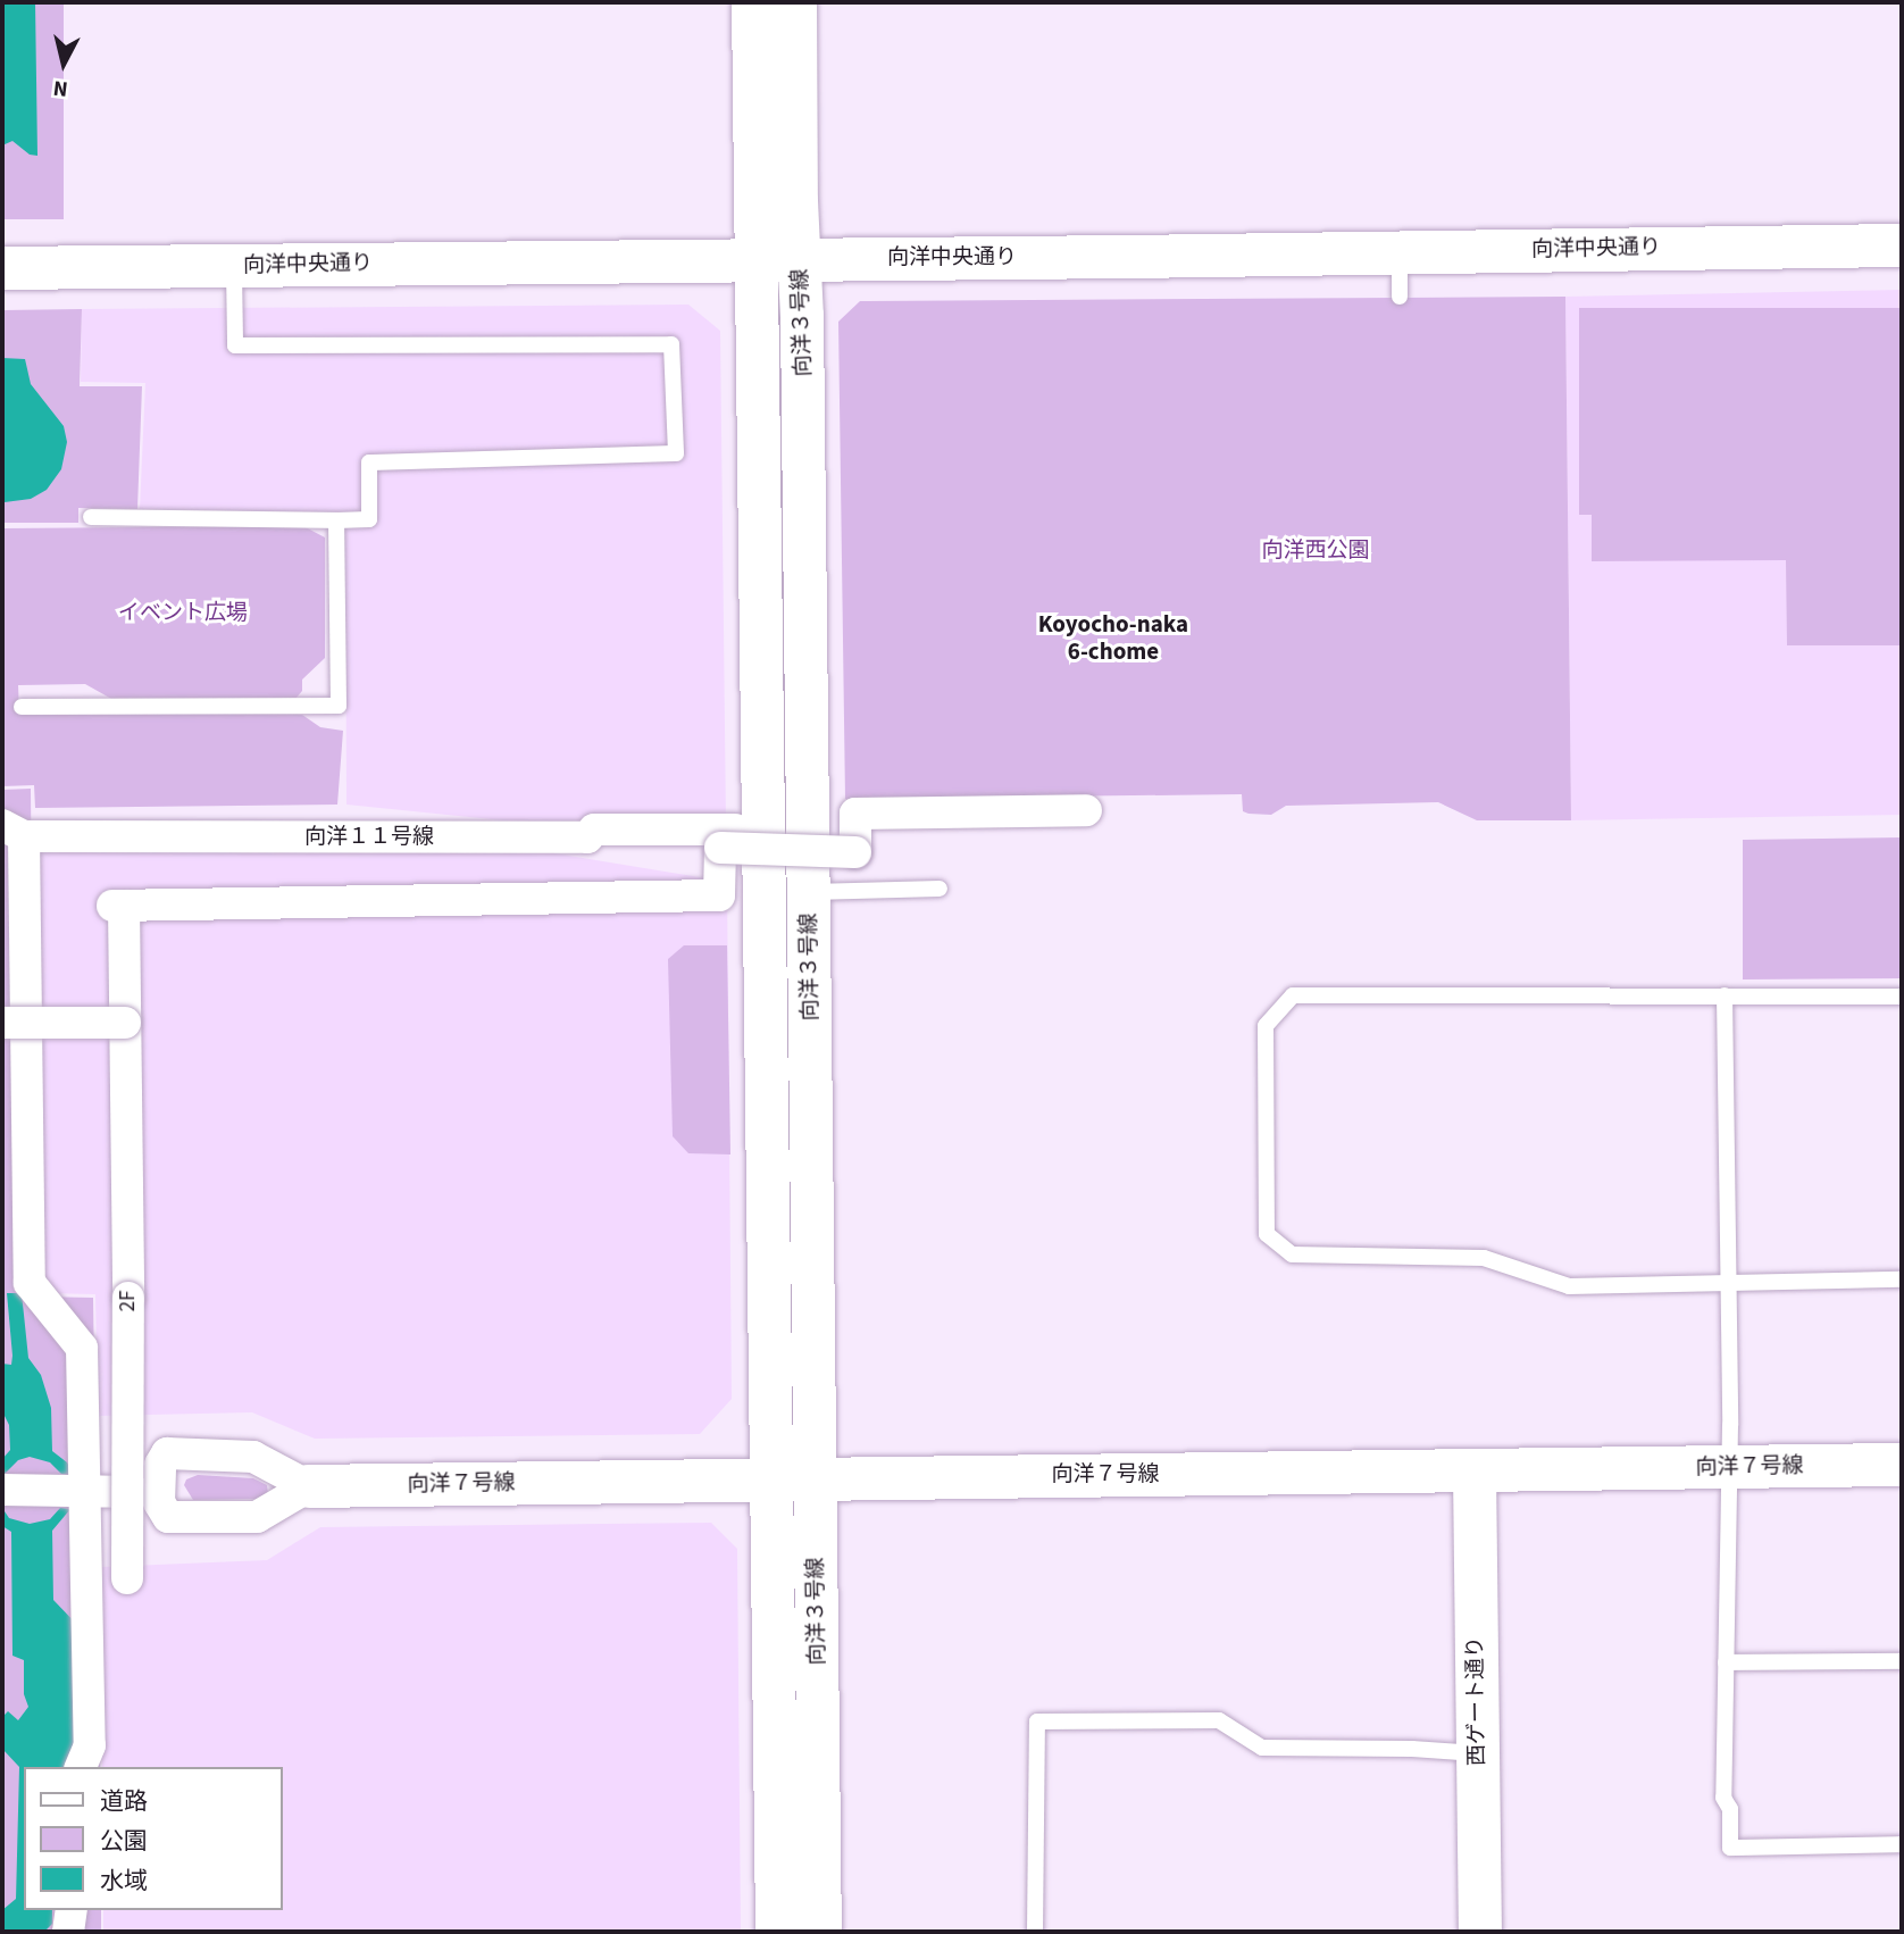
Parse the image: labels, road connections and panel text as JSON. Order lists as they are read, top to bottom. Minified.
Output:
{"streets":{"street":["向洋中央通り","向洋３号線","向洋１１号線","2F","向洋７号線","西ゲート通り"]},"crossings":[["向洋中央通り","向洋３号線"],["向洋３号線","向洋７号線"],["向洋１１号線","2F"],["向洋７号線","西ゲート通り"]],"districts":["Koyocho-naka 6-chome"],"parks":["向洋西公園","イベント広場"],"legend":["道路","公園","水域"],"north":"bottom"}
